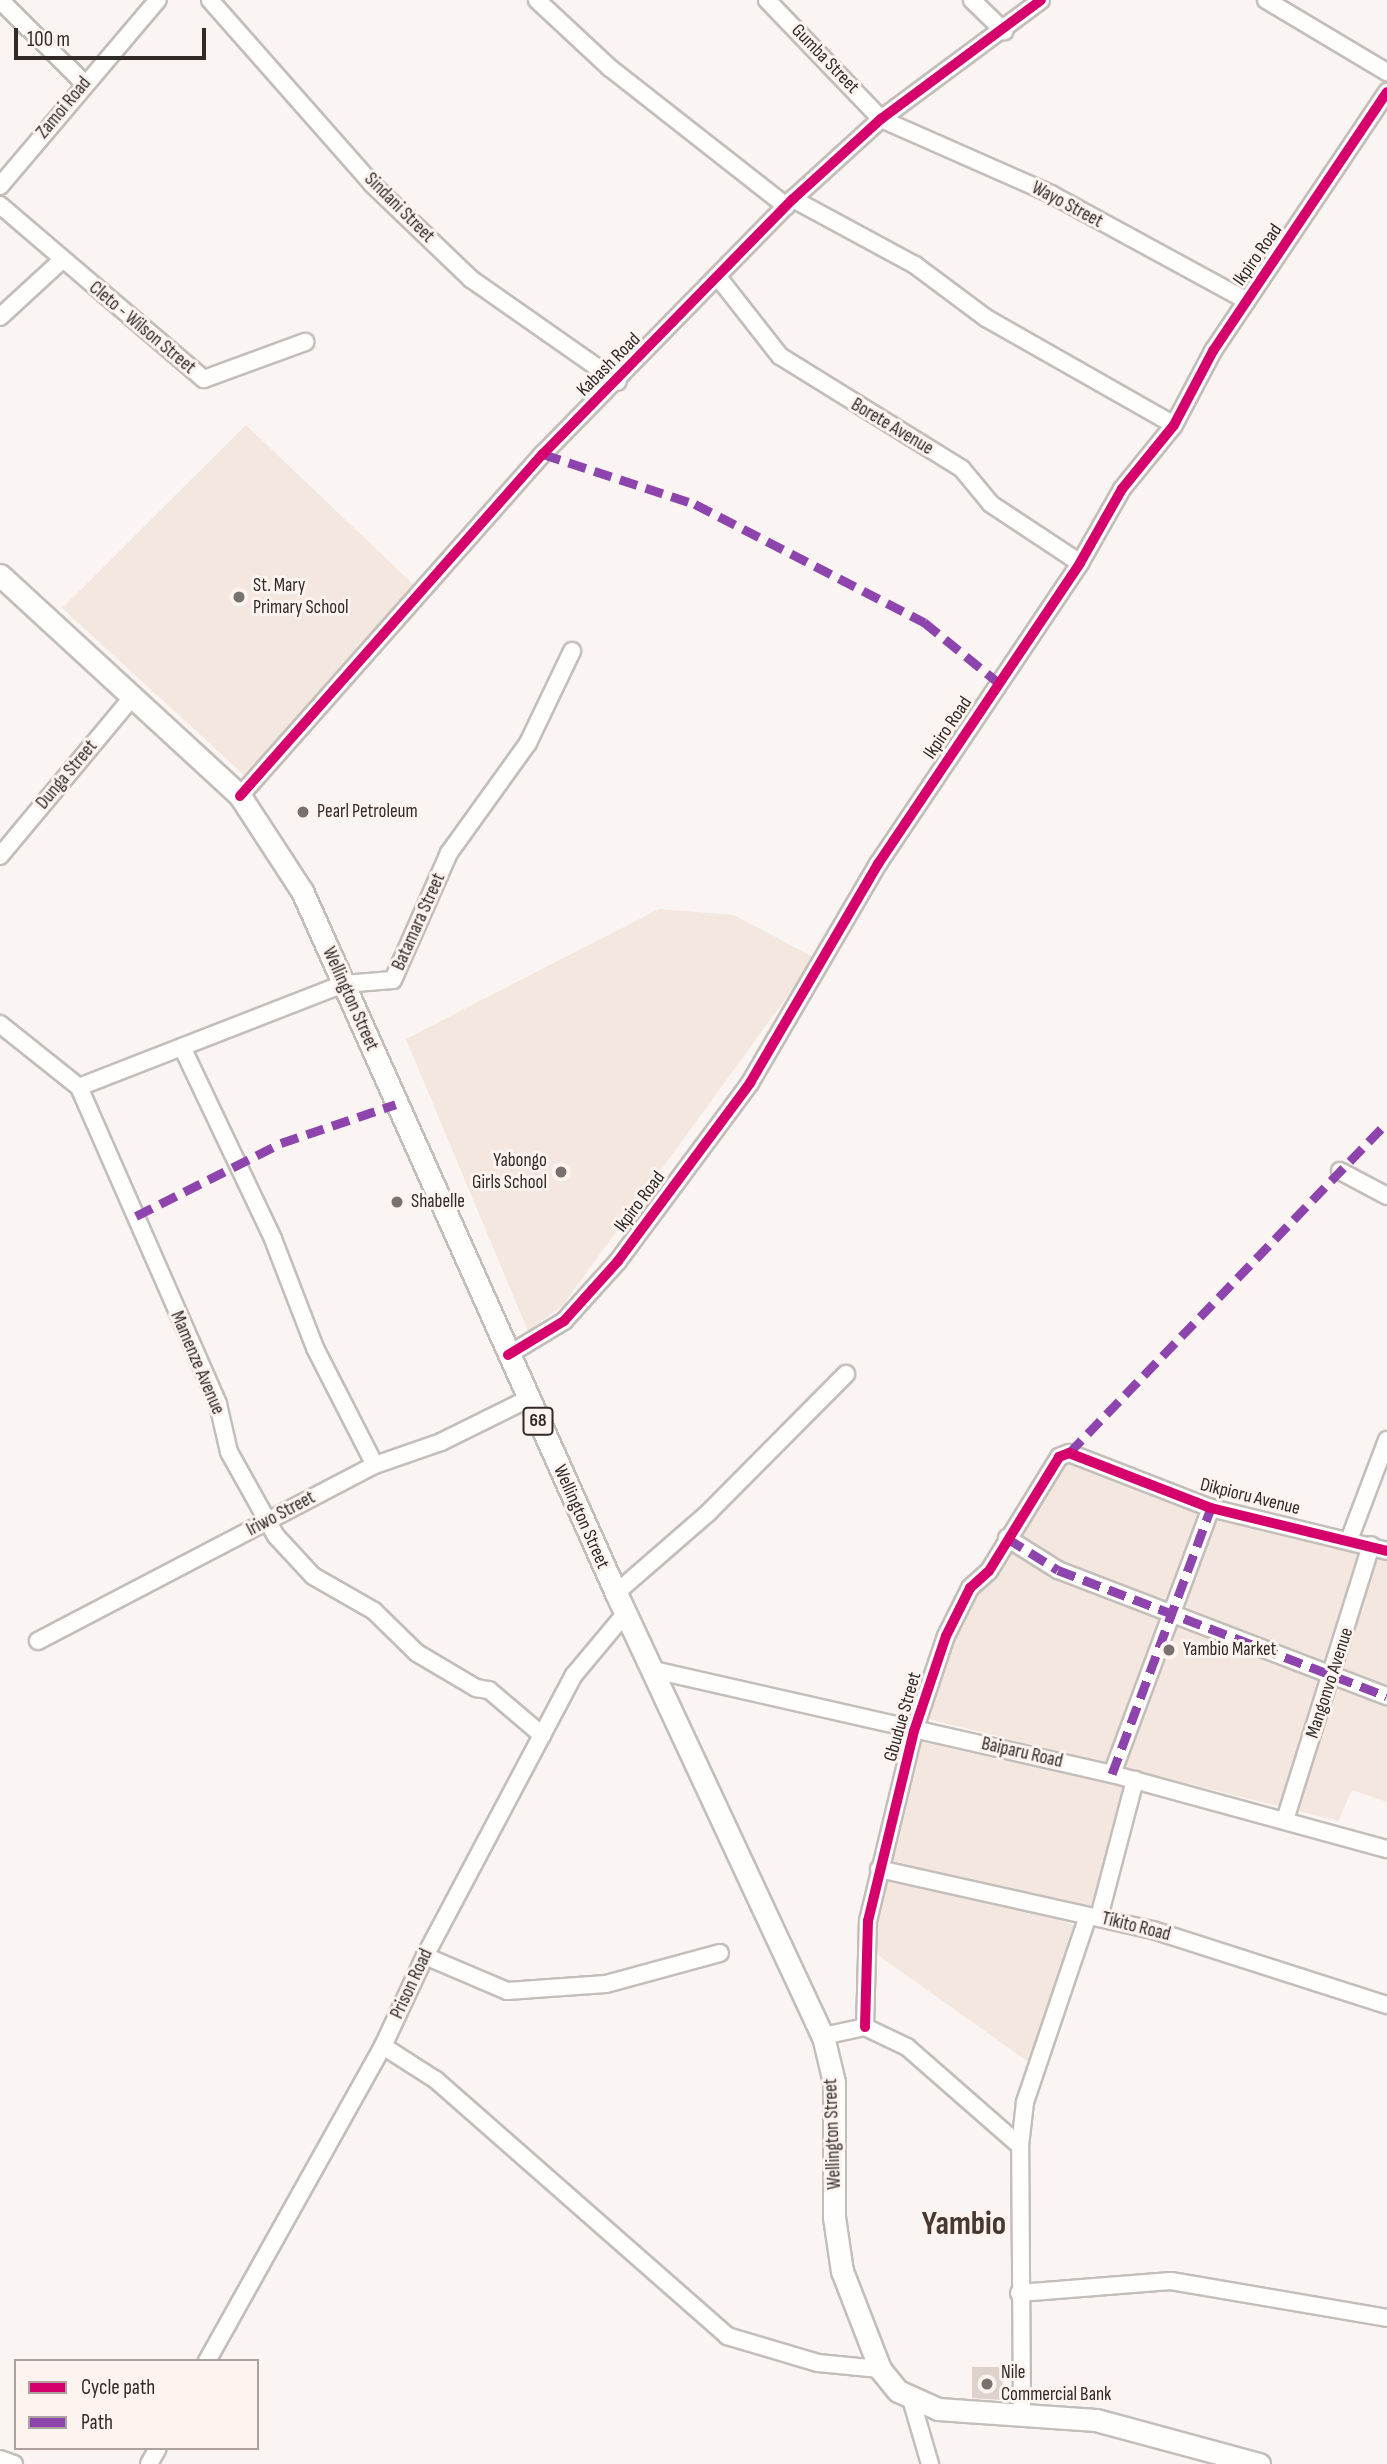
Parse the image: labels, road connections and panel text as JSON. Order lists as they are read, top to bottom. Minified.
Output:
{"streets":{"main road":["Wellington Street","68"],"street":["Gumba Street","Zamoi Road","Wayo Street","Sindani Street","Ikpiro Road","Cleto - Wilson Street","Kabash Road","Borete Avenue","Dunga Street","Batamara Street","Mamenze Avenue","Dikpioru Avenue","Iriwo Street","Mangonvo Avenue","Gbudue Street","Baiparu Road","Tikito Road","Prison Road"]},"crossings":[["Gumba Street","Wayo Street"],["Gumba Street","Kabash Road"],["Wayo Street","Ikpiro Road"],["Wayo Street","Kabash Road"],["Sindani Street","Kabash Road"],["Ikpiro Road","Borete Avenue"],["Ikpiro Road","Wellington Street"],["Kabash Road","Borete Avenue"],["Kabash Road","Wellington Street"],["Dunga Street","Wellington Street"],["Batamara Street","Wellington Street"],["Batamara Street","Mamenze Avenue"],["Wellington Street","Iriwo Street"],["Wellington Street","Baiparu Road"],["Wellington Street","Prison Road"],["Mamenze Avenue","Iriwo Street"],["Mamenze Avenue","Prison Road"],["Dikpioru Avenue","Mangonvo Avenue"],["Dikpioru Avenue","Gbudue Street"],["Mangonvo Avenue","Baiparu Road"],["Gbudue Street","Baiparu Road"],["Gbudue Street","Tikito Road"]],"districts":["Yambio"],"places":["St. Mary Primary School","Pearl Petroleum","Yabongo Girls School","Shabelle","Yambio Market","Nile Commercial Bank"],"legend":["Cycle path","Path"],"scale_bar":"100 m"}
